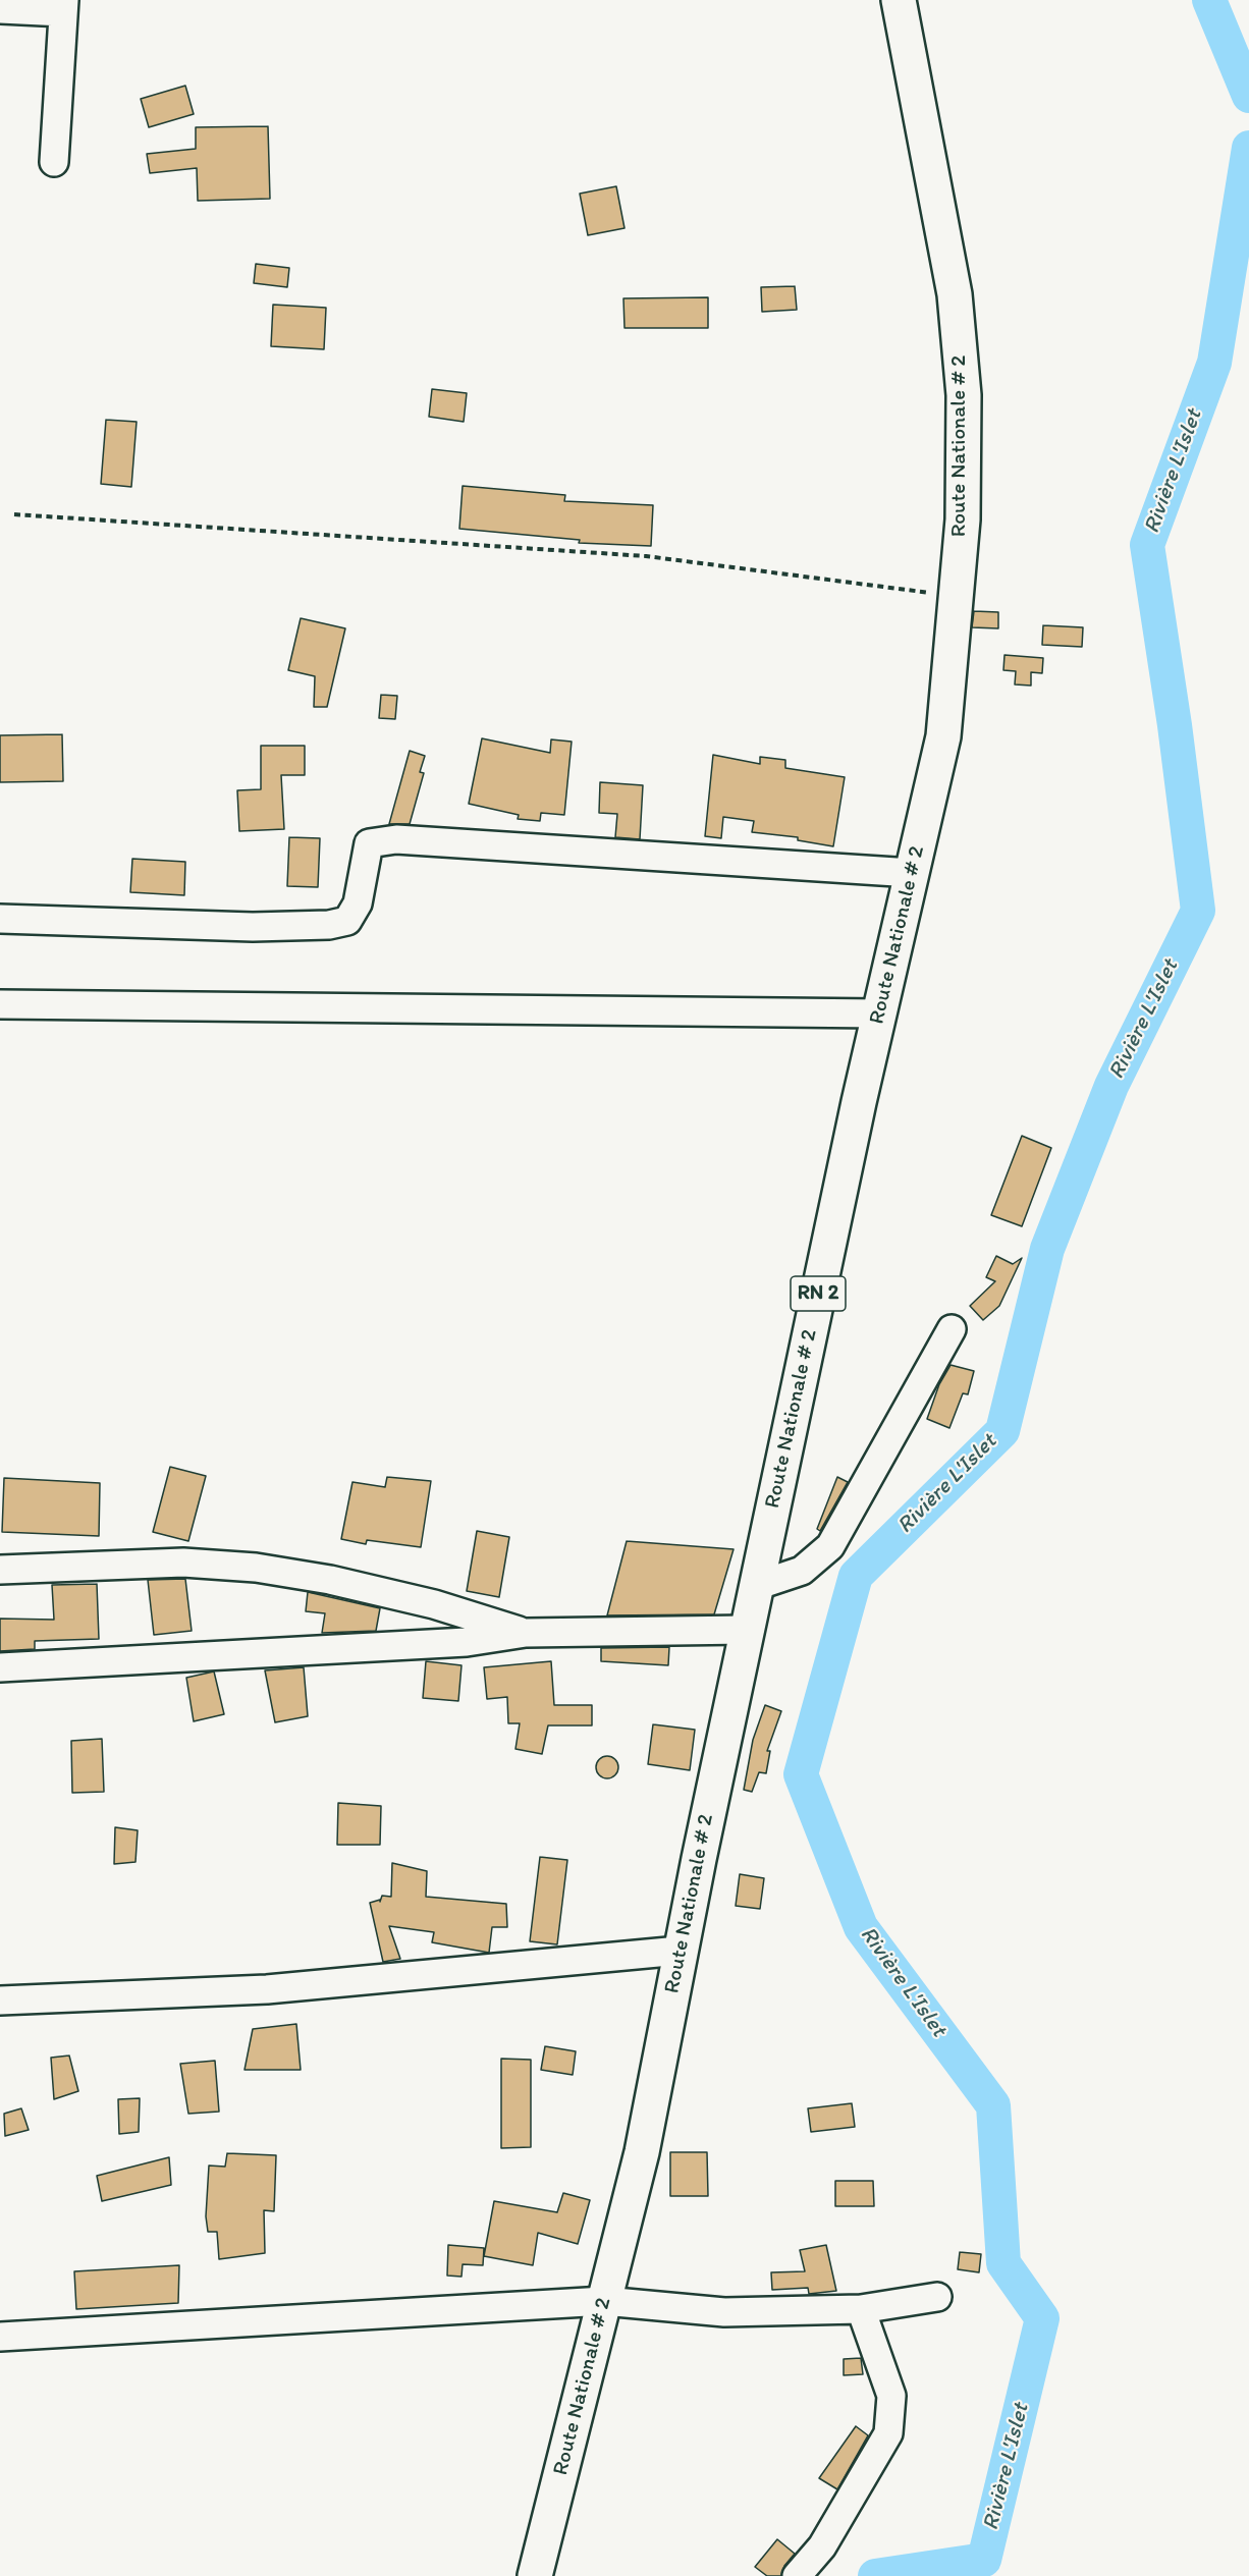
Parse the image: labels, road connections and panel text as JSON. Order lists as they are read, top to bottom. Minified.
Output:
{"streets":{"main road":["Route Nationale # 2","RN 2"]},"water":["Rivière L'Islet"]}
